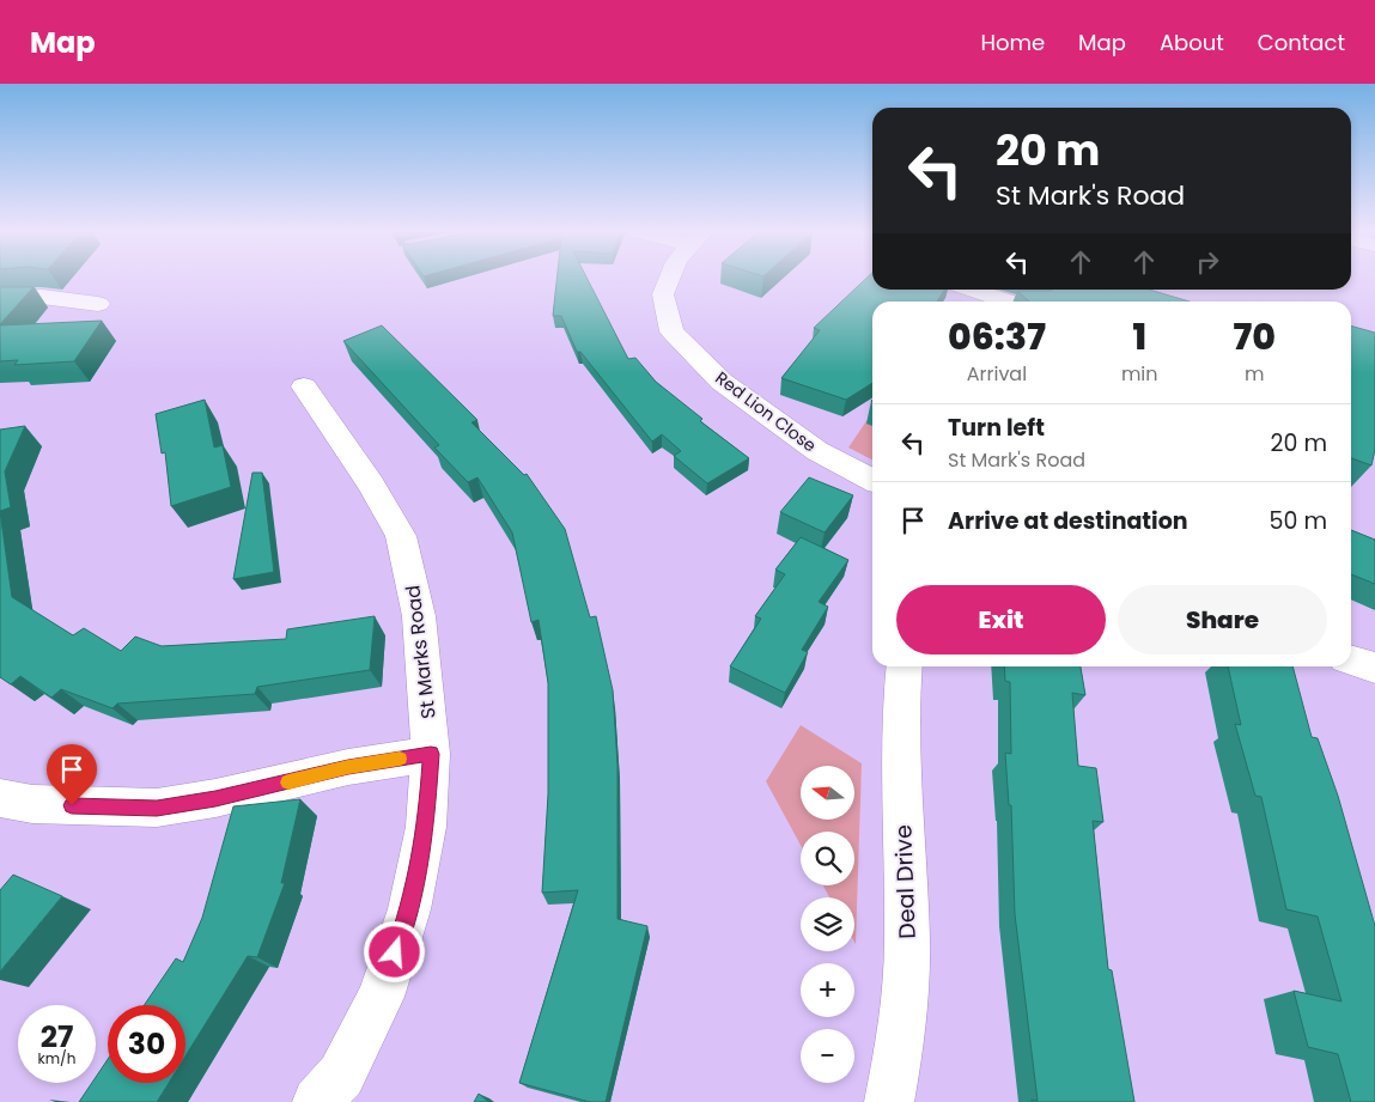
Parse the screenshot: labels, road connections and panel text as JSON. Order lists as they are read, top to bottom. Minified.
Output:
{"streets":{"street":["Red Lion Close","St Marks Road","Deal Drive"]},"north":"left","page":{"header":"Map","nav":["Home","Map","About","Contact"],"turn":["20 m","St Mark's Road"],"eta":["06:37","Arrival","1","min","70","m"],"list":[{"name":"Turn left","note":"St Mark's Road","value":"20 m"},{"name":"Arrive at destination","value":"50 m"}],"buttons":["Exit","Share"],"map_buttons":["+","−"],"speed":"27 km/h","limit":"30"}}
